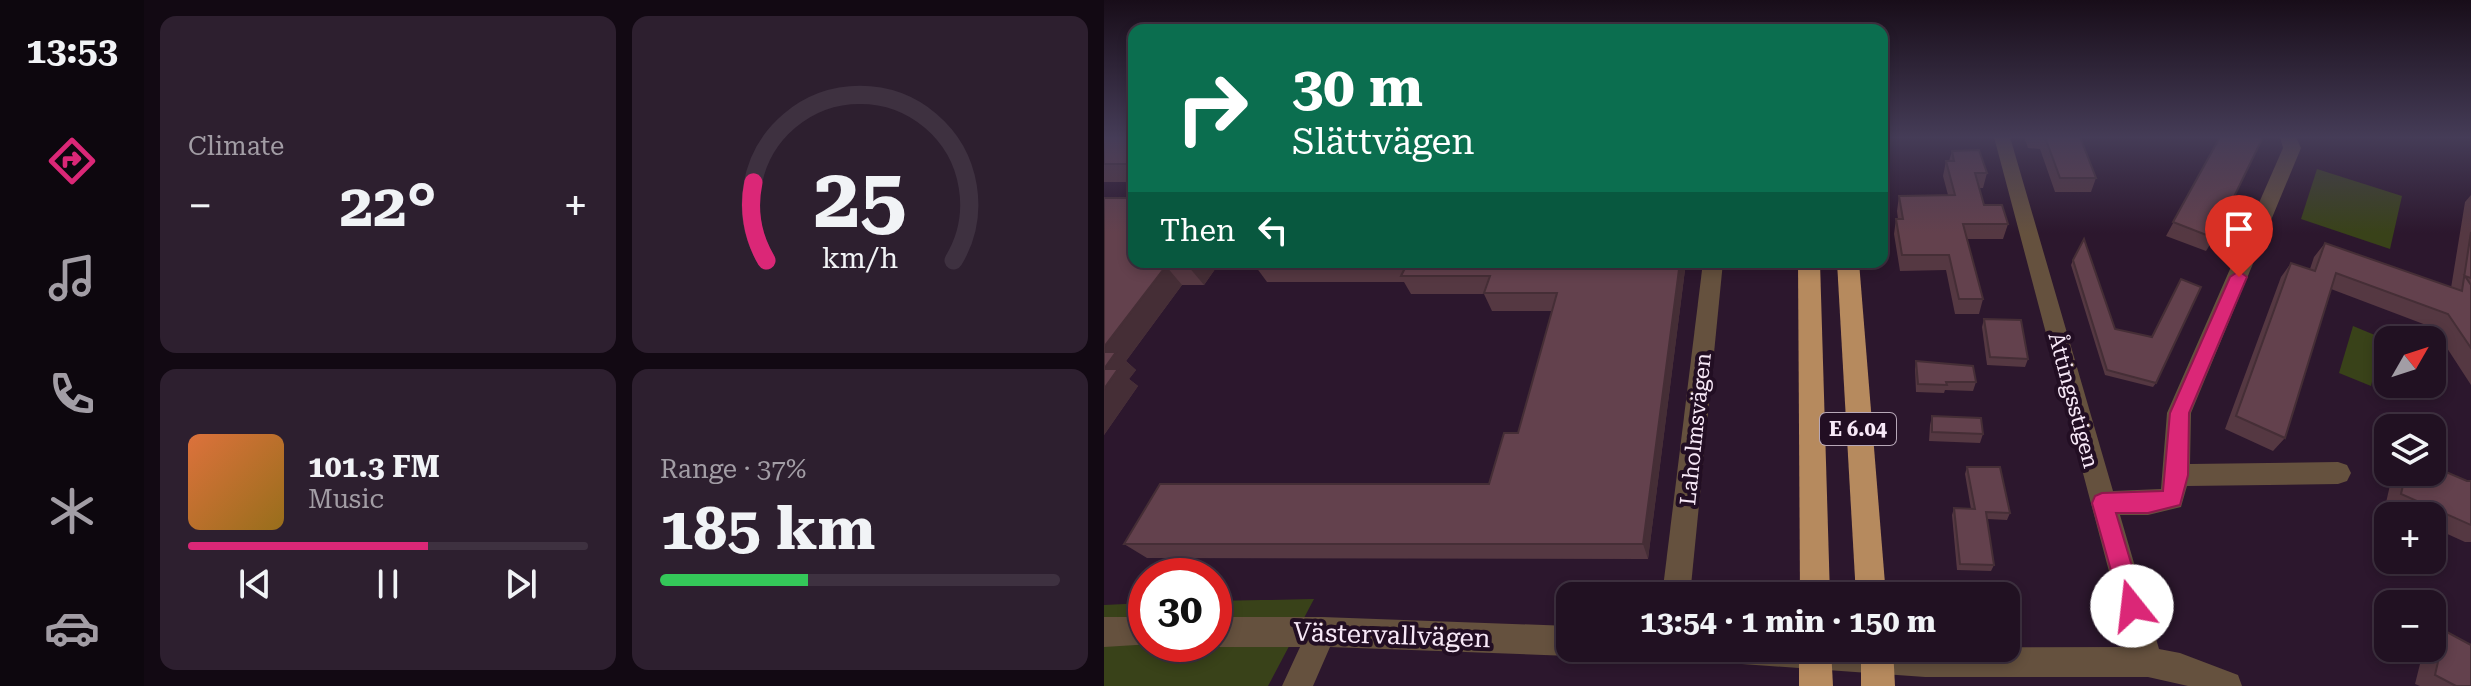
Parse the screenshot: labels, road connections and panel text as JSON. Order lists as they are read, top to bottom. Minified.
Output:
{"streets":{"highway":["E 6.04"],"street":["Åttingsstigen","Laholmsvägen","Västervallvägen"]},"north":"top right","page":{"tabs":"13:53","tile":["Climate",["Range · 37%","185 km"]],"turn":["30 m","Slättvägen"],"heat":["−","22°","+"],"then":"Then","map_buttons":["+","−"],"song":["101.3 FM","Music"],"limit":"30","trip":"13:54 · 1 min · 150 m","gauge":["25","km/h"]}}
